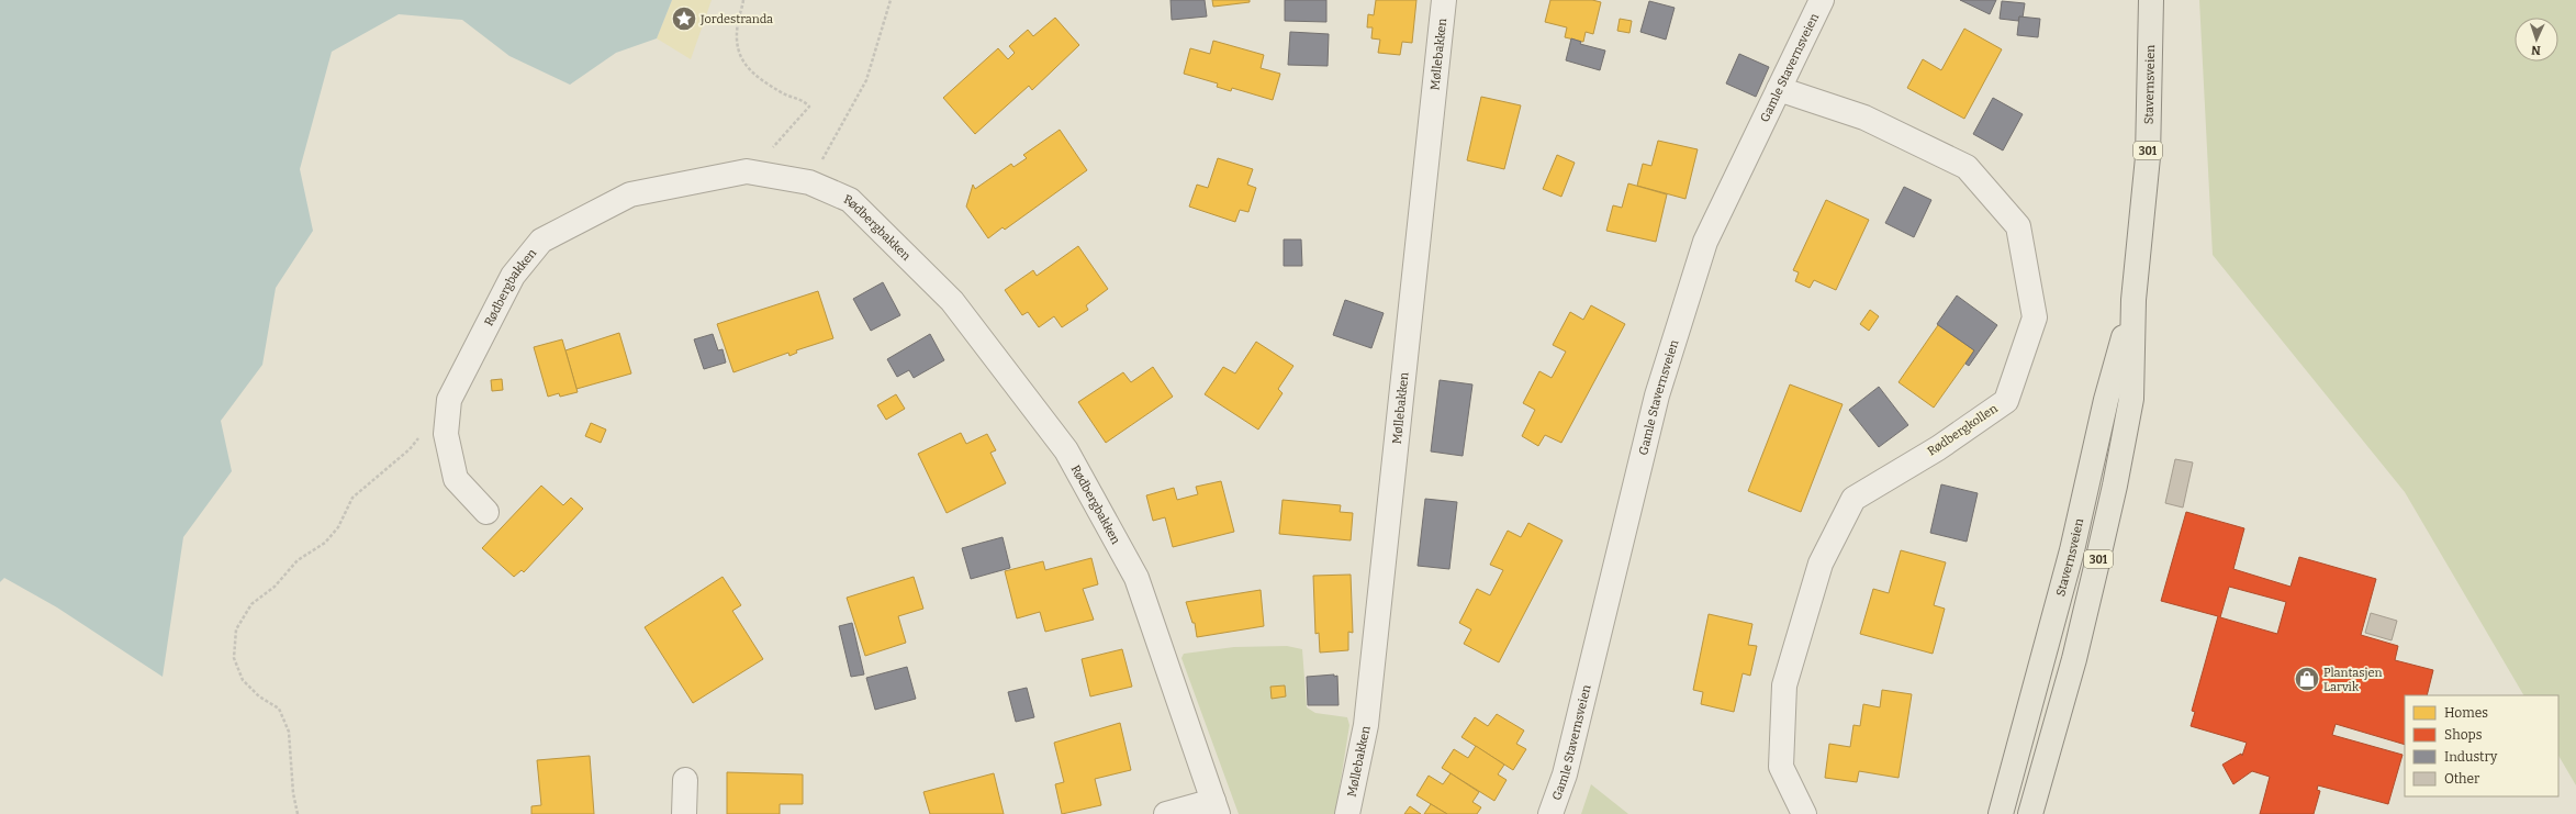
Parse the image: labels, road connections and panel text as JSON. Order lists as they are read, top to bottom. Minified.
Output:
{"streets":{"main road":["Stavernsveien","301"],"street":["Møllebakken","Gamle Stavernsveien","Rødbergbakken","Rødbergkollen"]},"crossings":[["Gamle Stavernsveien","Rødbergkollen"]],"places":{"place":["Jordestranda"],"shop":["Plantasjen Larvik"]},"legend":["Homes","Shops","Industry","Other"],"north":"bottom"}
